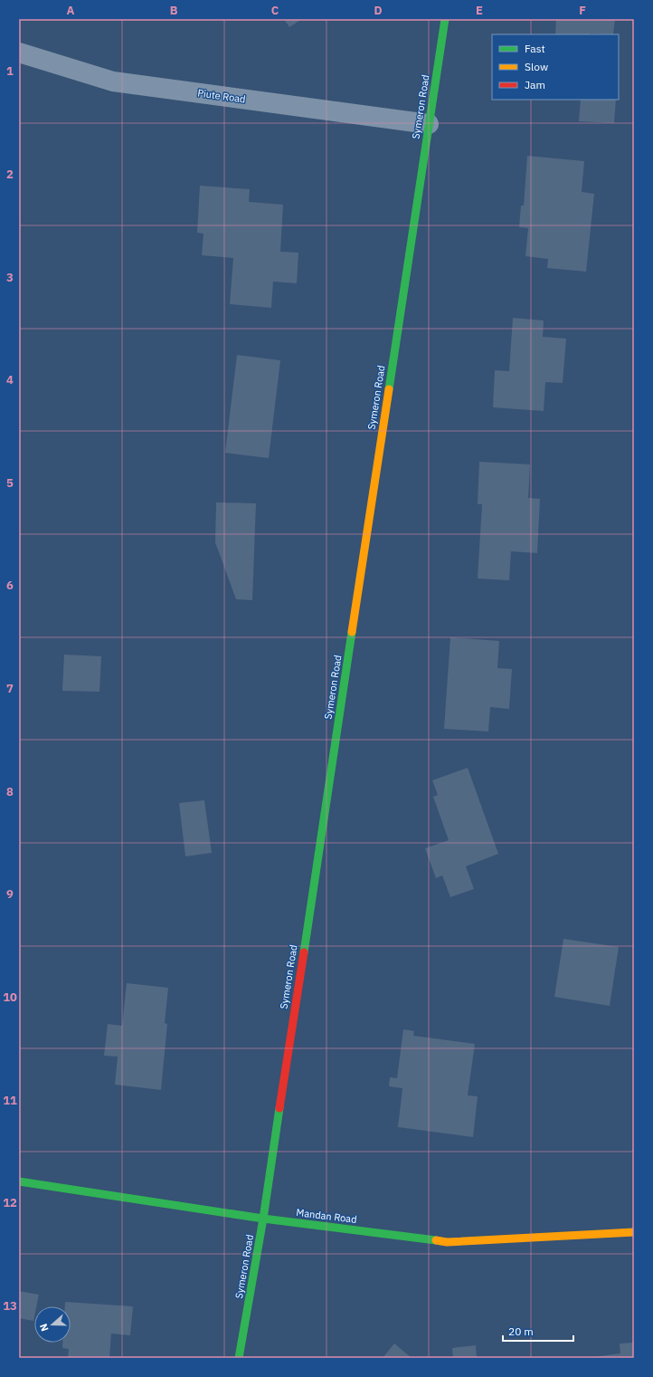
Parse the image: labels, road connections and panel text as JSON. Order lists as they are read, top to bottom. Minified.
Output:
{"streets":{"street":["Piute Road","Symeron Road","Mandan Road"]},"crossings":[["Piute Road","Symeron Road"],["Symeron Road","Mandan Road"]],"legend":["Fast","Slow","Jam"],"scale_bar":"20 m","north":"left","grid":{"columns":["A","B","C","D","E","F"],"rows":["1","2","3","4","5","6","7","8","9","10","11","12","13"]}}
